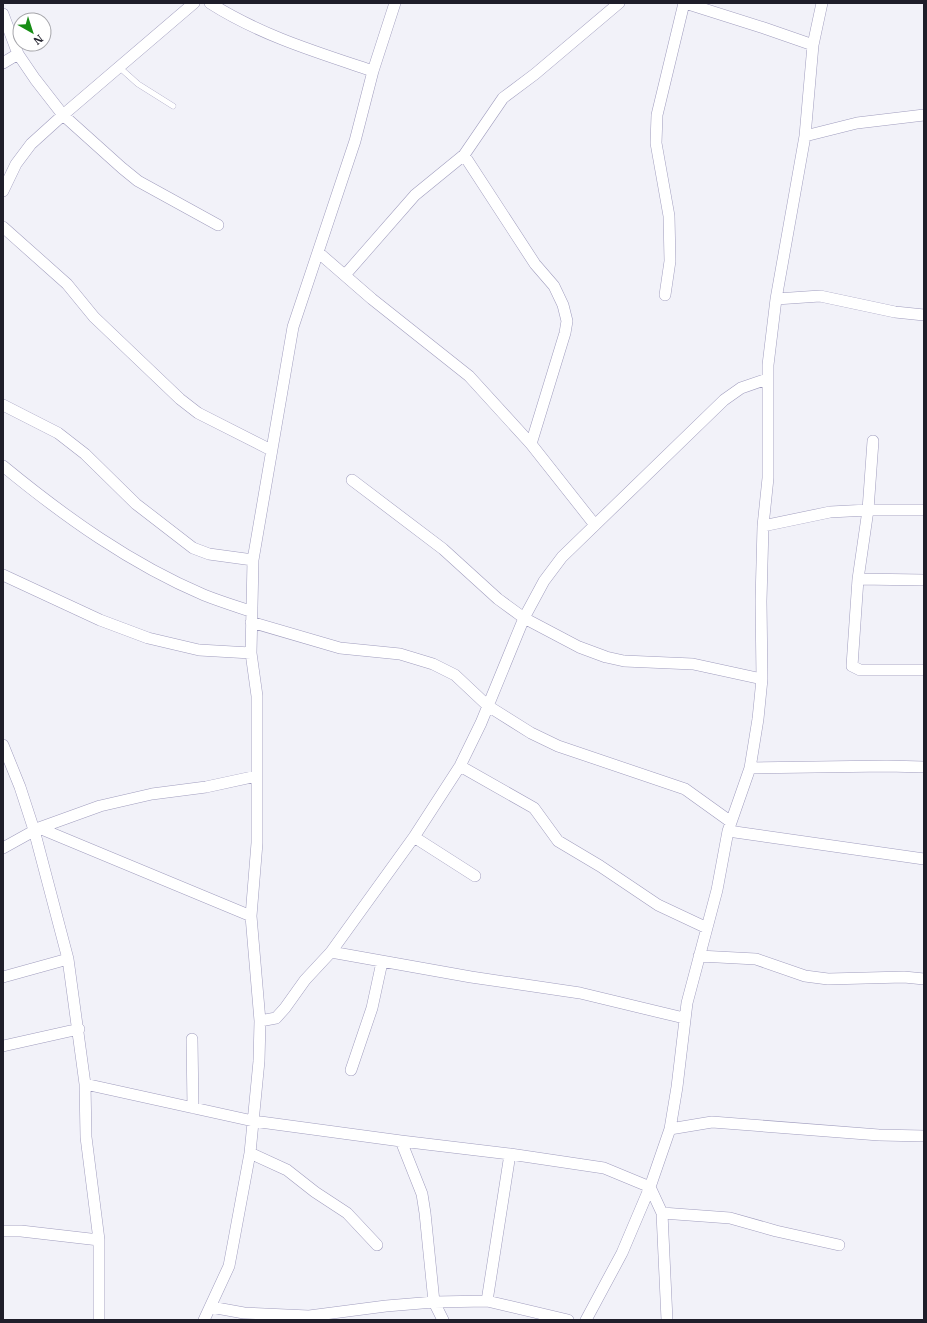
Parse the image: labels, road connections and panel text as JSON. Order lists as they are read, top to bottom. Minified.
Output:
{"north":"bottom right"}
